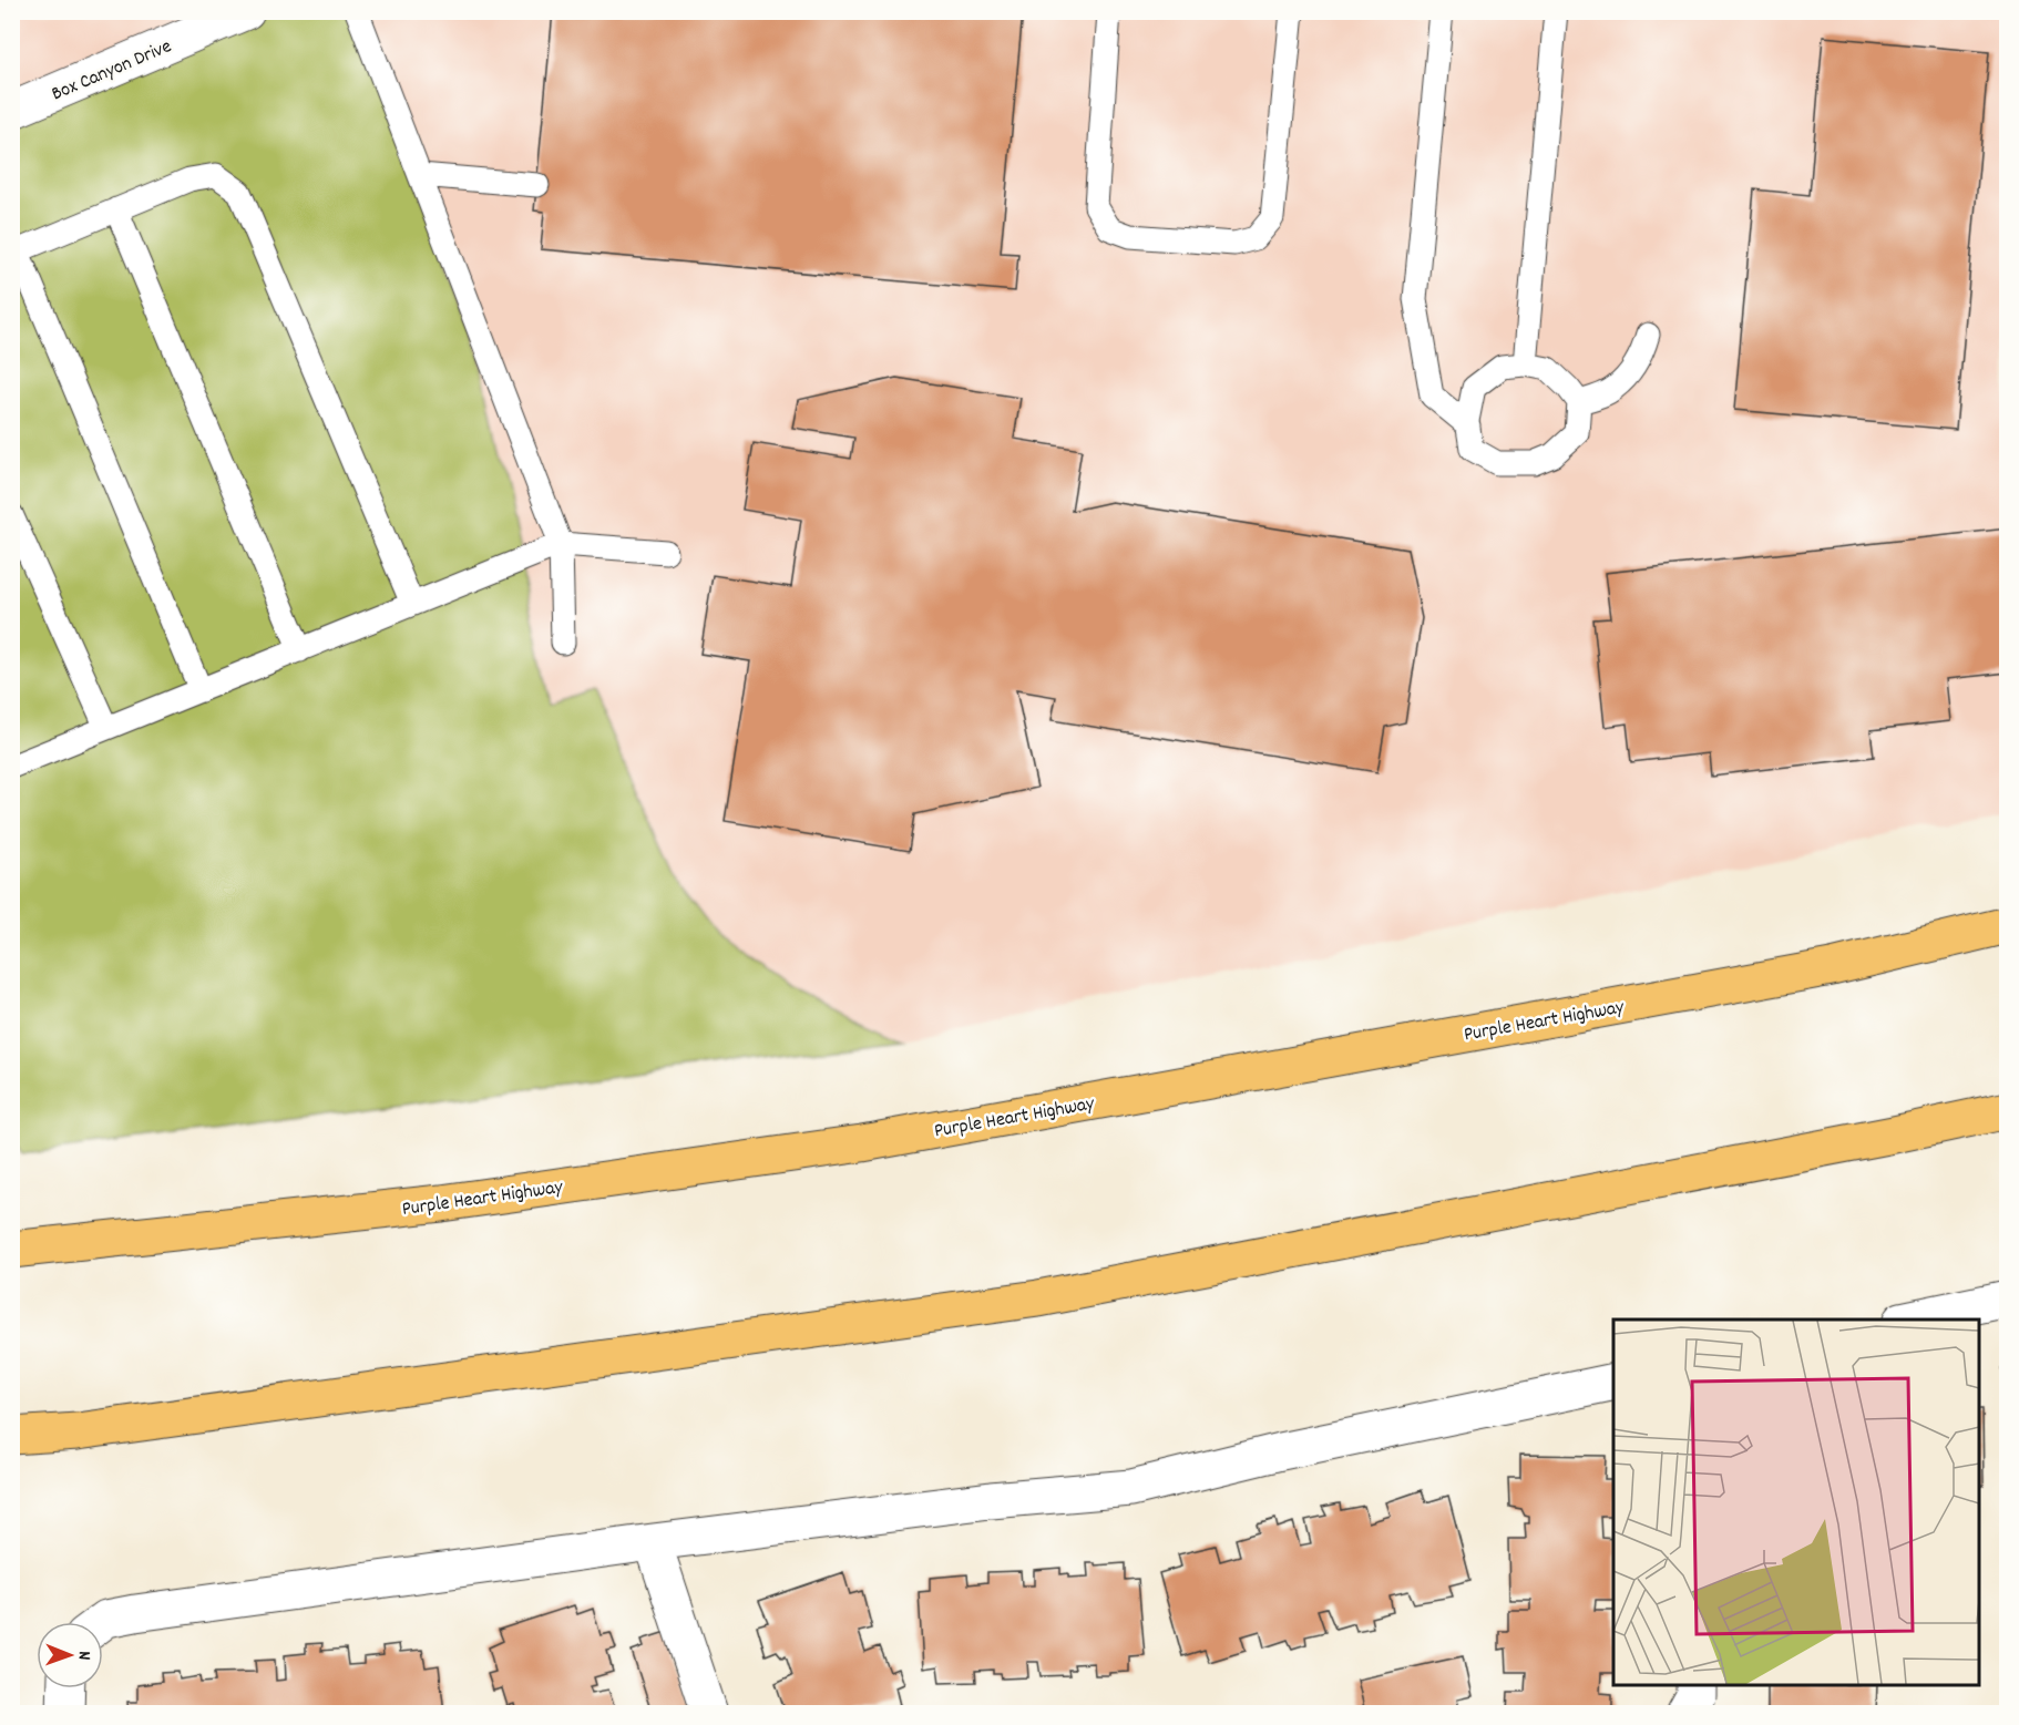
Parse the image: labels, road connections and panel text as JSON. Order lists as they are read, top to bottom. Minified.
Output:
{"streets":{"highway":["Purple Heart Highway"],"street":["Box Canyon Drive"]},"north":"right"}
